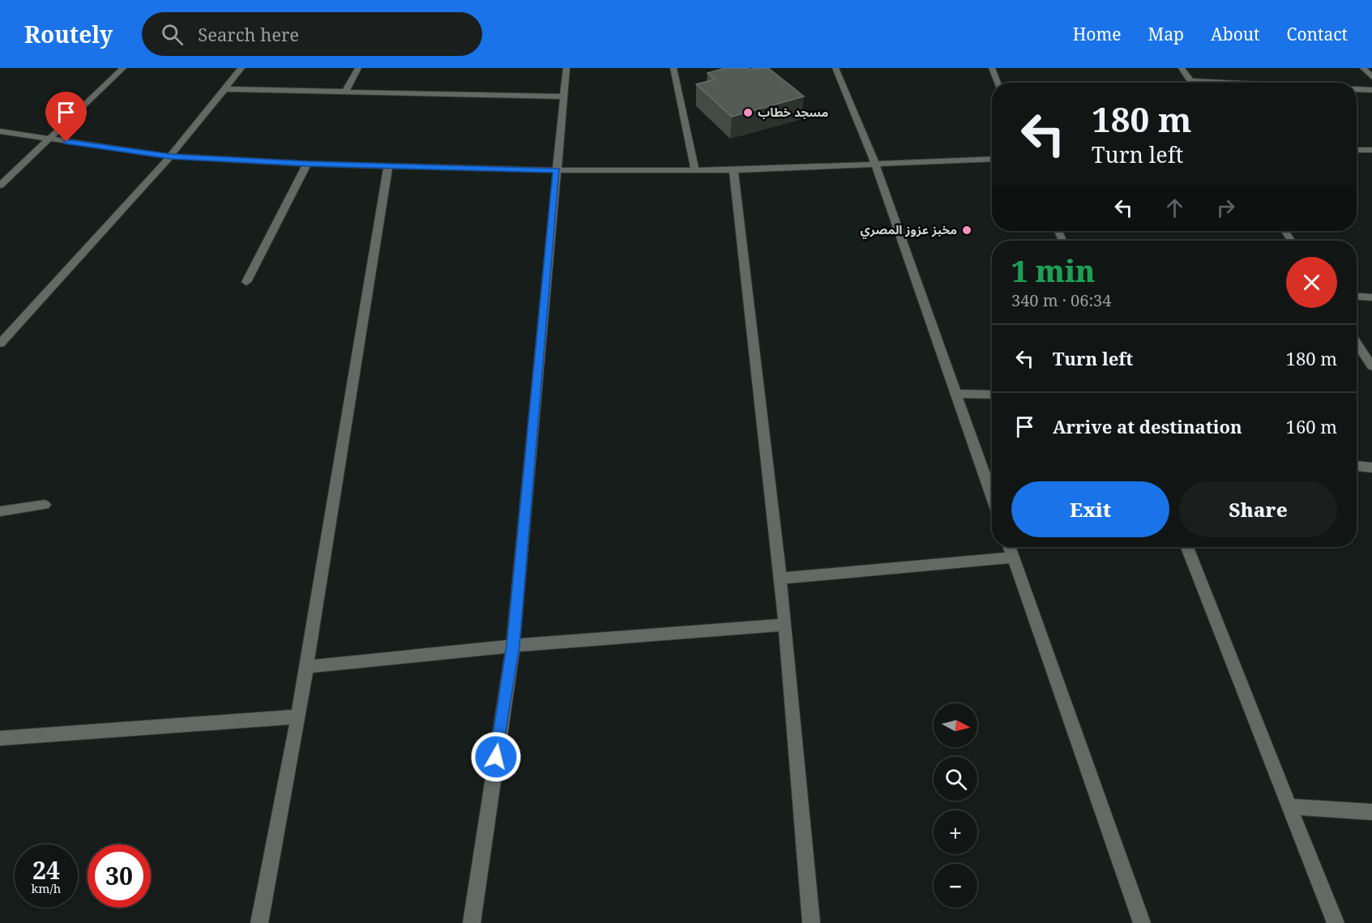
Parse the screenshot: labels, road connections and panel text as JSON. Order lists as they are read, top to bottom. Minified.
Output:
{"places":["مسجد خطاب","مخبز عزوز المصري"],"north":"right","page":{"header":"Routely","search":"Search here","nav":["Home","Map","About","Contact"],"turn":["180 m","Turn left"],"heading":["1 min","340 m · 06:34"],"list":[{"name":"Turn left","value":"180 m"},{"name":"Arrive at destination","value":"160 m"}],"buttons":["Exit","Share"],"map_buttons":["+","−"],"speed":"24 km/h","limit":"30"}}
